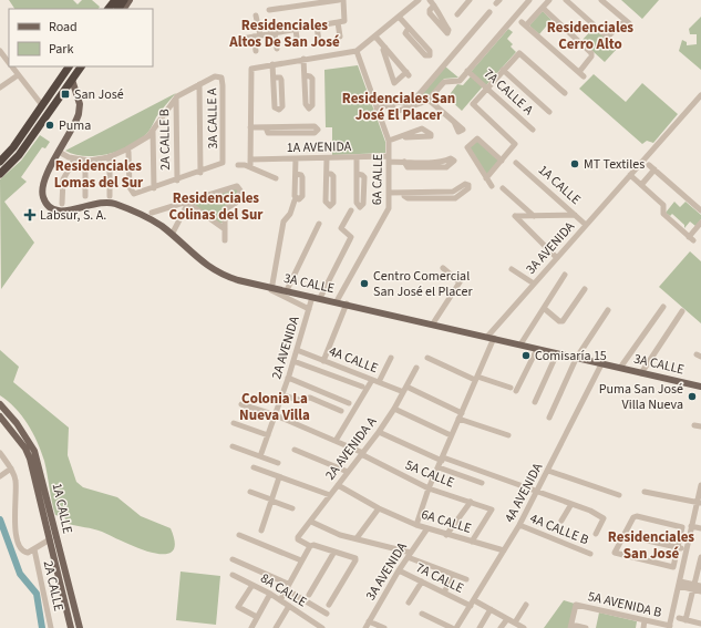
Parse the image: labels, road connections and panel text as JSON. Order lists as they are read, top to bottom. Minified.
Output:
{"streets":{"main road":["1A CALLE","3A CALLE"],"street":["7A CALLE A","3A CALLE A","2A CALLE B","1A AVENIDA","6A CALLE","3A AVENIDA","2A AVENIDA","4A CALLE","2A AVENIDA A","5A CALLE","4A AVENIDA","4A CALLE B","7A CALLE","2A CALLE","8A CALLE","5A AVENIDA B"]},"crossings":[["1A AVENIDA","6A CALLE"],["6A CALLE","3A AVENIDA"],["6A CALLE","3A CALLE"],["6A CALLE","2A AVENIDA A"],["6A CALLE","5A CALLE"],["6A CALLE","4A AVENIDA"],["1A CALLE","3A AVENIDA"],["3A AVENIDA","3A CALLE"],["3A AVENIDA","5A CALLE"],["3A AVENIDA","4A CALLE B"],["3A AVENIDA","7A CALLE"],["3A CALLE","2A AVENIDA"],["3A CALLE","4A AVENIDA"],["2A AVENIDA","4A CALLE"],["2A AVENIDA","5A CALLE"],["2A AVENIDA A","5A CALLE"],["2A AVENIDA A","4A CALLE B"],["4A AVENIDA","4A CALLE B"],["4A AVENIDA","7A CALLE"]],"districts":["Residenciales Altos De San José","Residenciales Cerro Alto","Residenciales San José El Placer","Residenciales Lomas del Sur","Residenciales Colinas del Sur","Colonia La Nueva Villa","Residenciales San José"],"places":{"transit":["San José"],"other":["Puma","MT Textiles","Centro Comercial San José el Placer","Comisaría 15","Puma San José Villa Nueva"],"health":["Labsur, S. A."]},"legend":["Road","Park"]}
